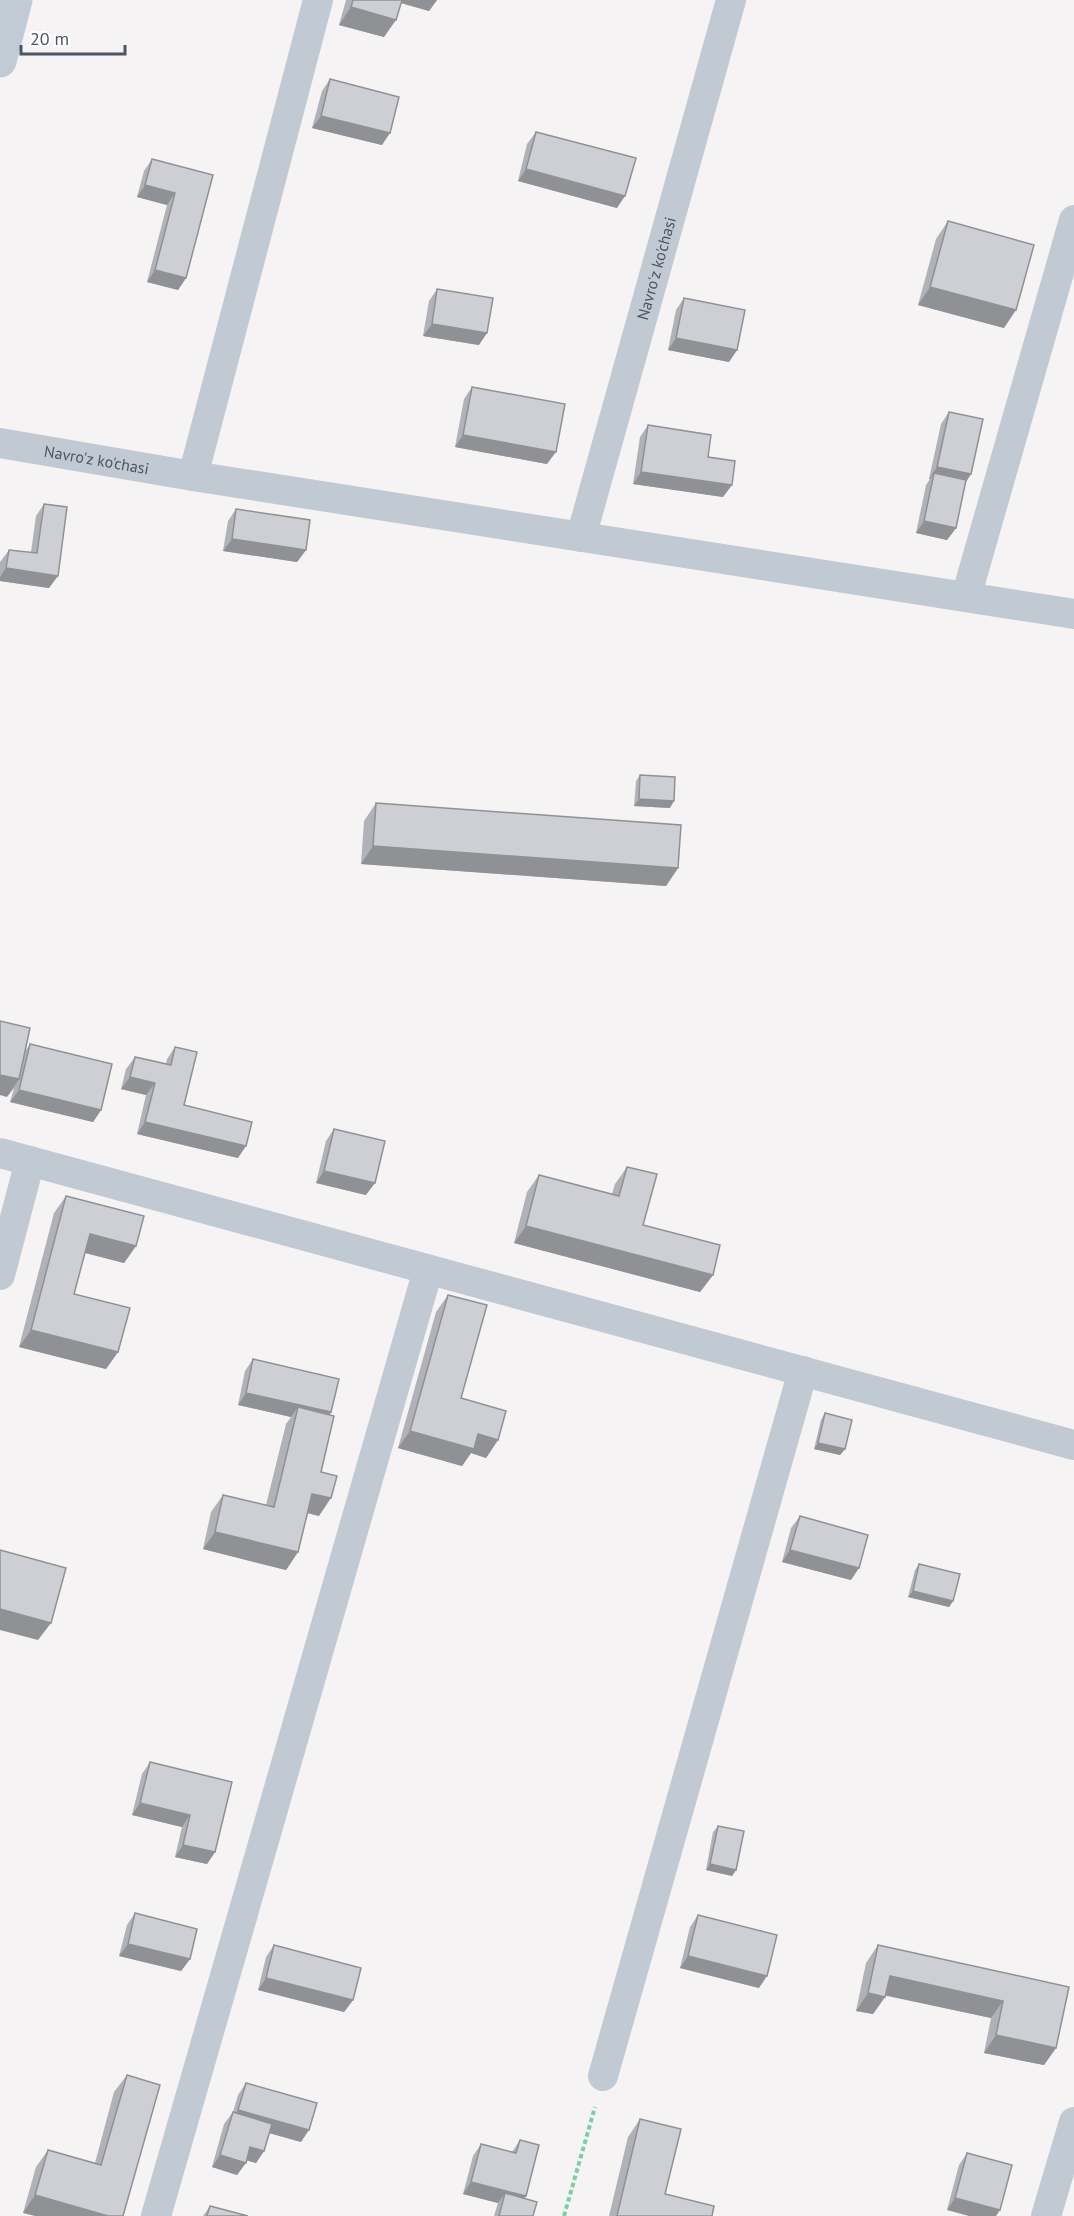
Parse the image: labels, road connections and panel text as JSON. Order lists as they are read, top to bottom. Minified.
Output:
{"streets":{"street":["Navro'z ko'chasi"]},"scale_bar":"20 m"}
